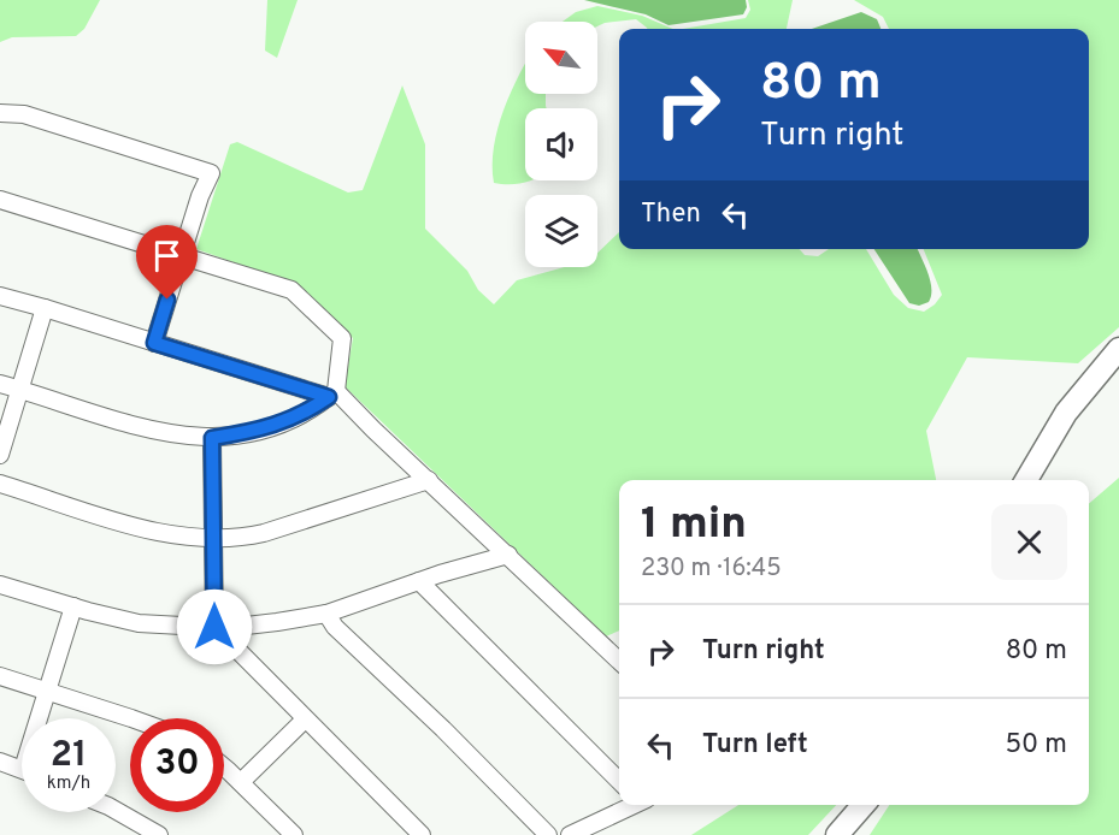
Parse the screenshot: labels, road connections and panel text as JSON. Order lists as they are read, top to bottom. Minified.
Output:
{"north":"top left","page":{"turn":["80 m","Turn right"],"then":"Then","heading":["1 min","230 m · 16:45"],"list":[{"name":"Turn right","value":"80 m"},{"name":"Turn left","value":"50 m"}],"speed":"21 km/h","limit":"30"}}
